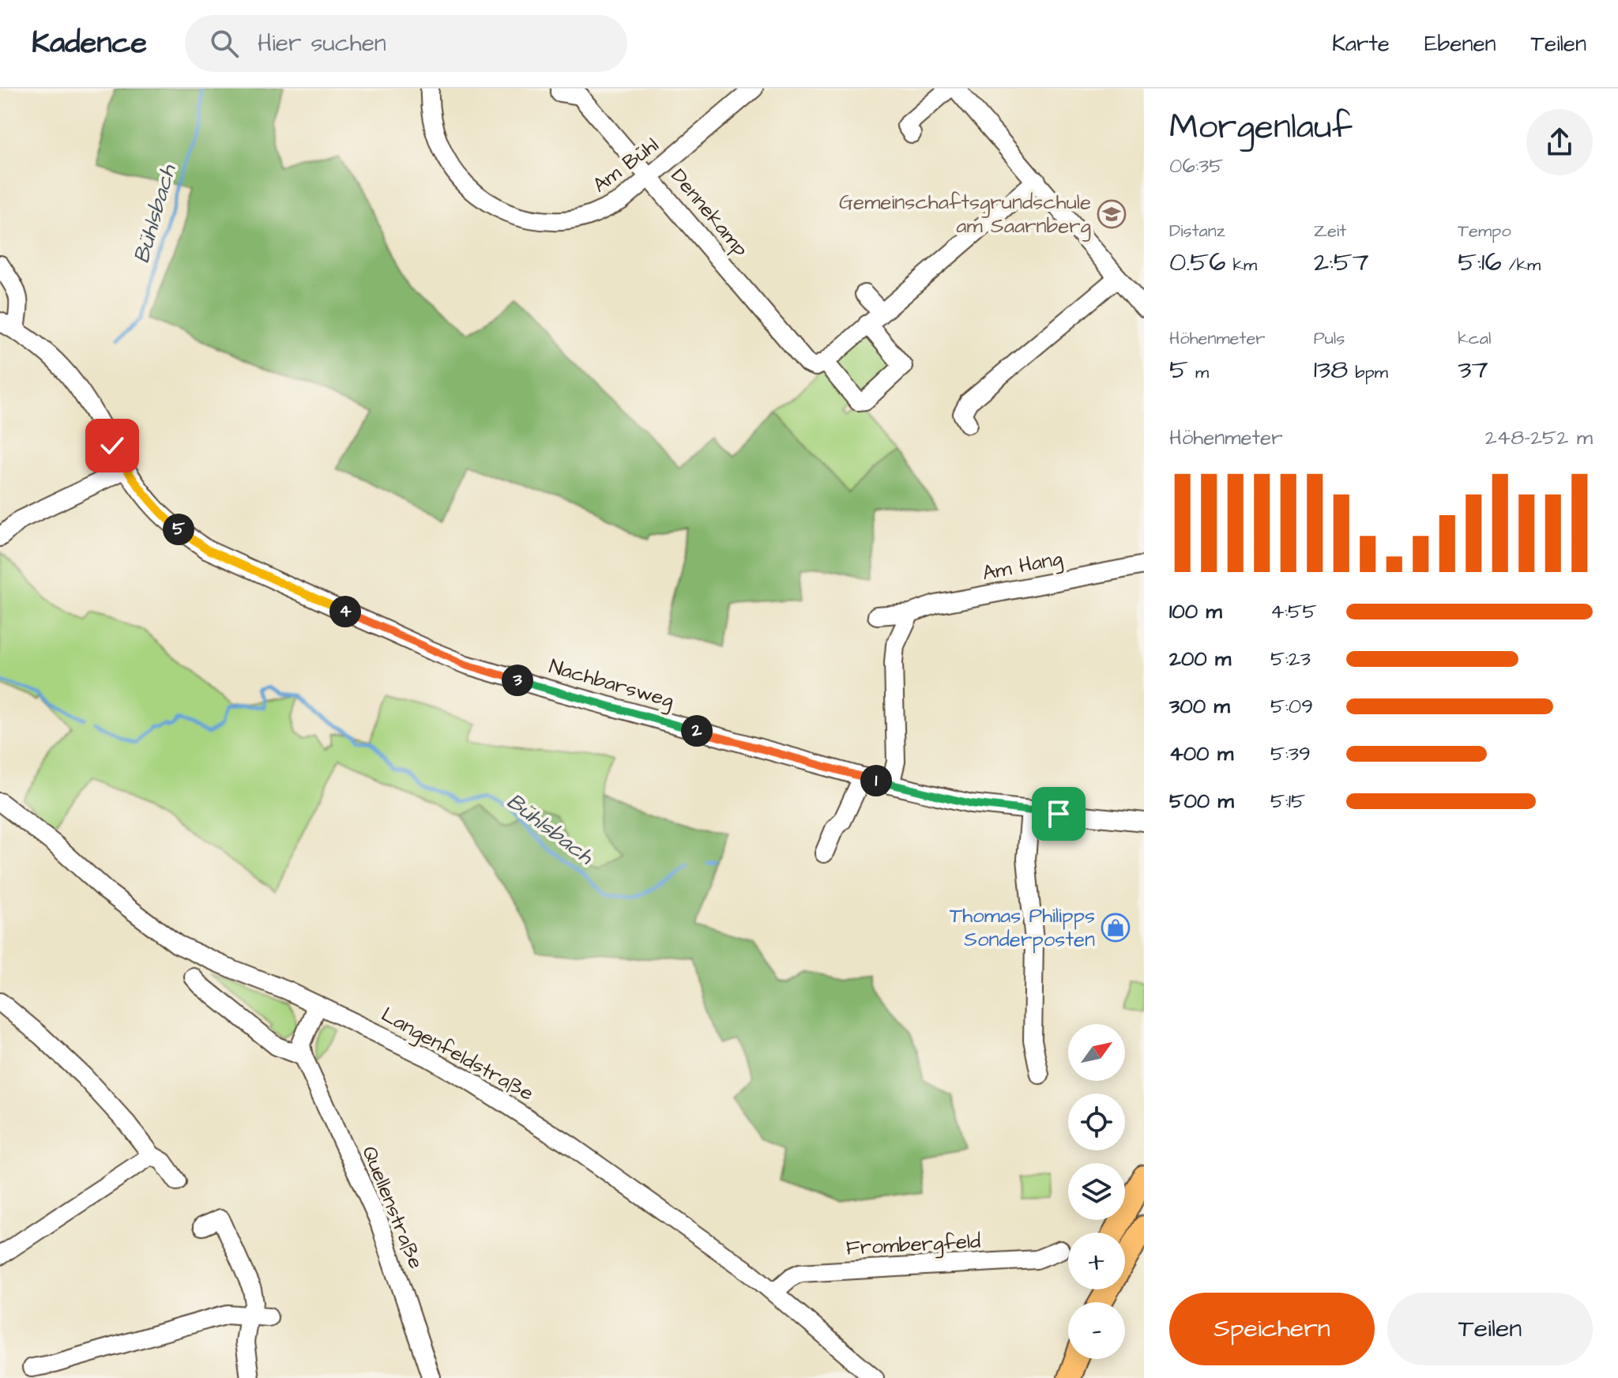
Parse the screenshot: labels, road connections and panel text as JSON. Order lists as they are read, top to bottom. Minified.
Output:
{"streets":{"street":["Am Bühl","Dennekamp","Am Hang","Nachbarsweg","Langenfeldstraße","Quellenstraße","Frombergfeld"]},"crossings":[["Am Bühl","Dennekamp"],["Langenfeldstraße","Frombergfeld"]],"water":["Bühlsbach"],"places":{"school or university":["Gemeinschaftsgrundschule am Saarnberg"],"shop":["Thomas Philipps Sonderposten"]},"north":"top right","page":{"header":"Kadence","search":"Hier suchen","nav":["Karte","Ebenen","Teilen"],"heading":["Morgenlauf","06:35"],"stats":[["Distanz","0.56 km"],["Zeit","2:57"],["Tempo","5:16 /km"],["Höhenmeter","5 m"],["Puls","138 bpm"],["kcal","37"]],"chart":["Höhenmeter","248–252 m"],"pins":["5","4","3","2","1"],"list":[{"name":"100 m","note":"4:55"},{"name":"200 m","note":"5:23"},{"name":"300 m","note":"5:09"},{"name":"400 m","note":"5:39"},{"name":"500 m","note":"5:15"}],"map_buttons":["+","−"],"buttons":["Speichern","Teilen"]}}
